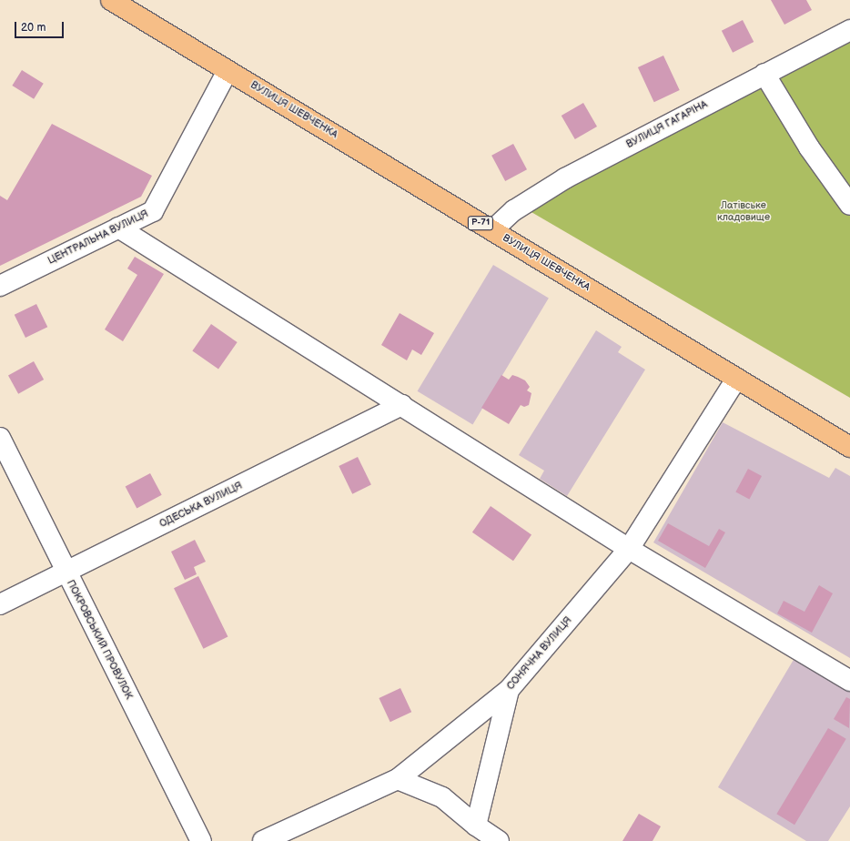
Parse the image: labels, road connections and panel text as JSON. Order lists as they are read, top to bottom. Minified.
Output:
{"streets":{"main road":["ВУЛИЦЯ ШЕВЧЕНКА","Р-71"],"street":["ВУЛИЦЯ ГАГАРІНА","ЦЕНТРАЛЬНА ВУЛИЦЯ","ОДЕСЬКА ВУЛИЦЯ","ПОКРОВСЬКИЙ ПРОВУЛОК","СОНЯЧНА ВУЛИЦЯ"]},"crossings":[["ВУЛИЦЯ ШЕВЧЕНКА","ВУЛИЦЯ ГАГАРІНА"],["ВУЛИЦЯ ШЕВЧЕНКА","ЦЕНТРАЛЬНА ВУЛИЦЯ"],["ВУЛИЦЯ ШЕВЧЕНКА","СОНЯЧНА ВУЛИЦЯ"],["ОДЕСЬКА ВУЛИЦЯ","ПОКРОВСЬКИЙ ПРОВУЛОК"]],"parks":["Латівське кладовище"],"scale_bar":"20 m"}
